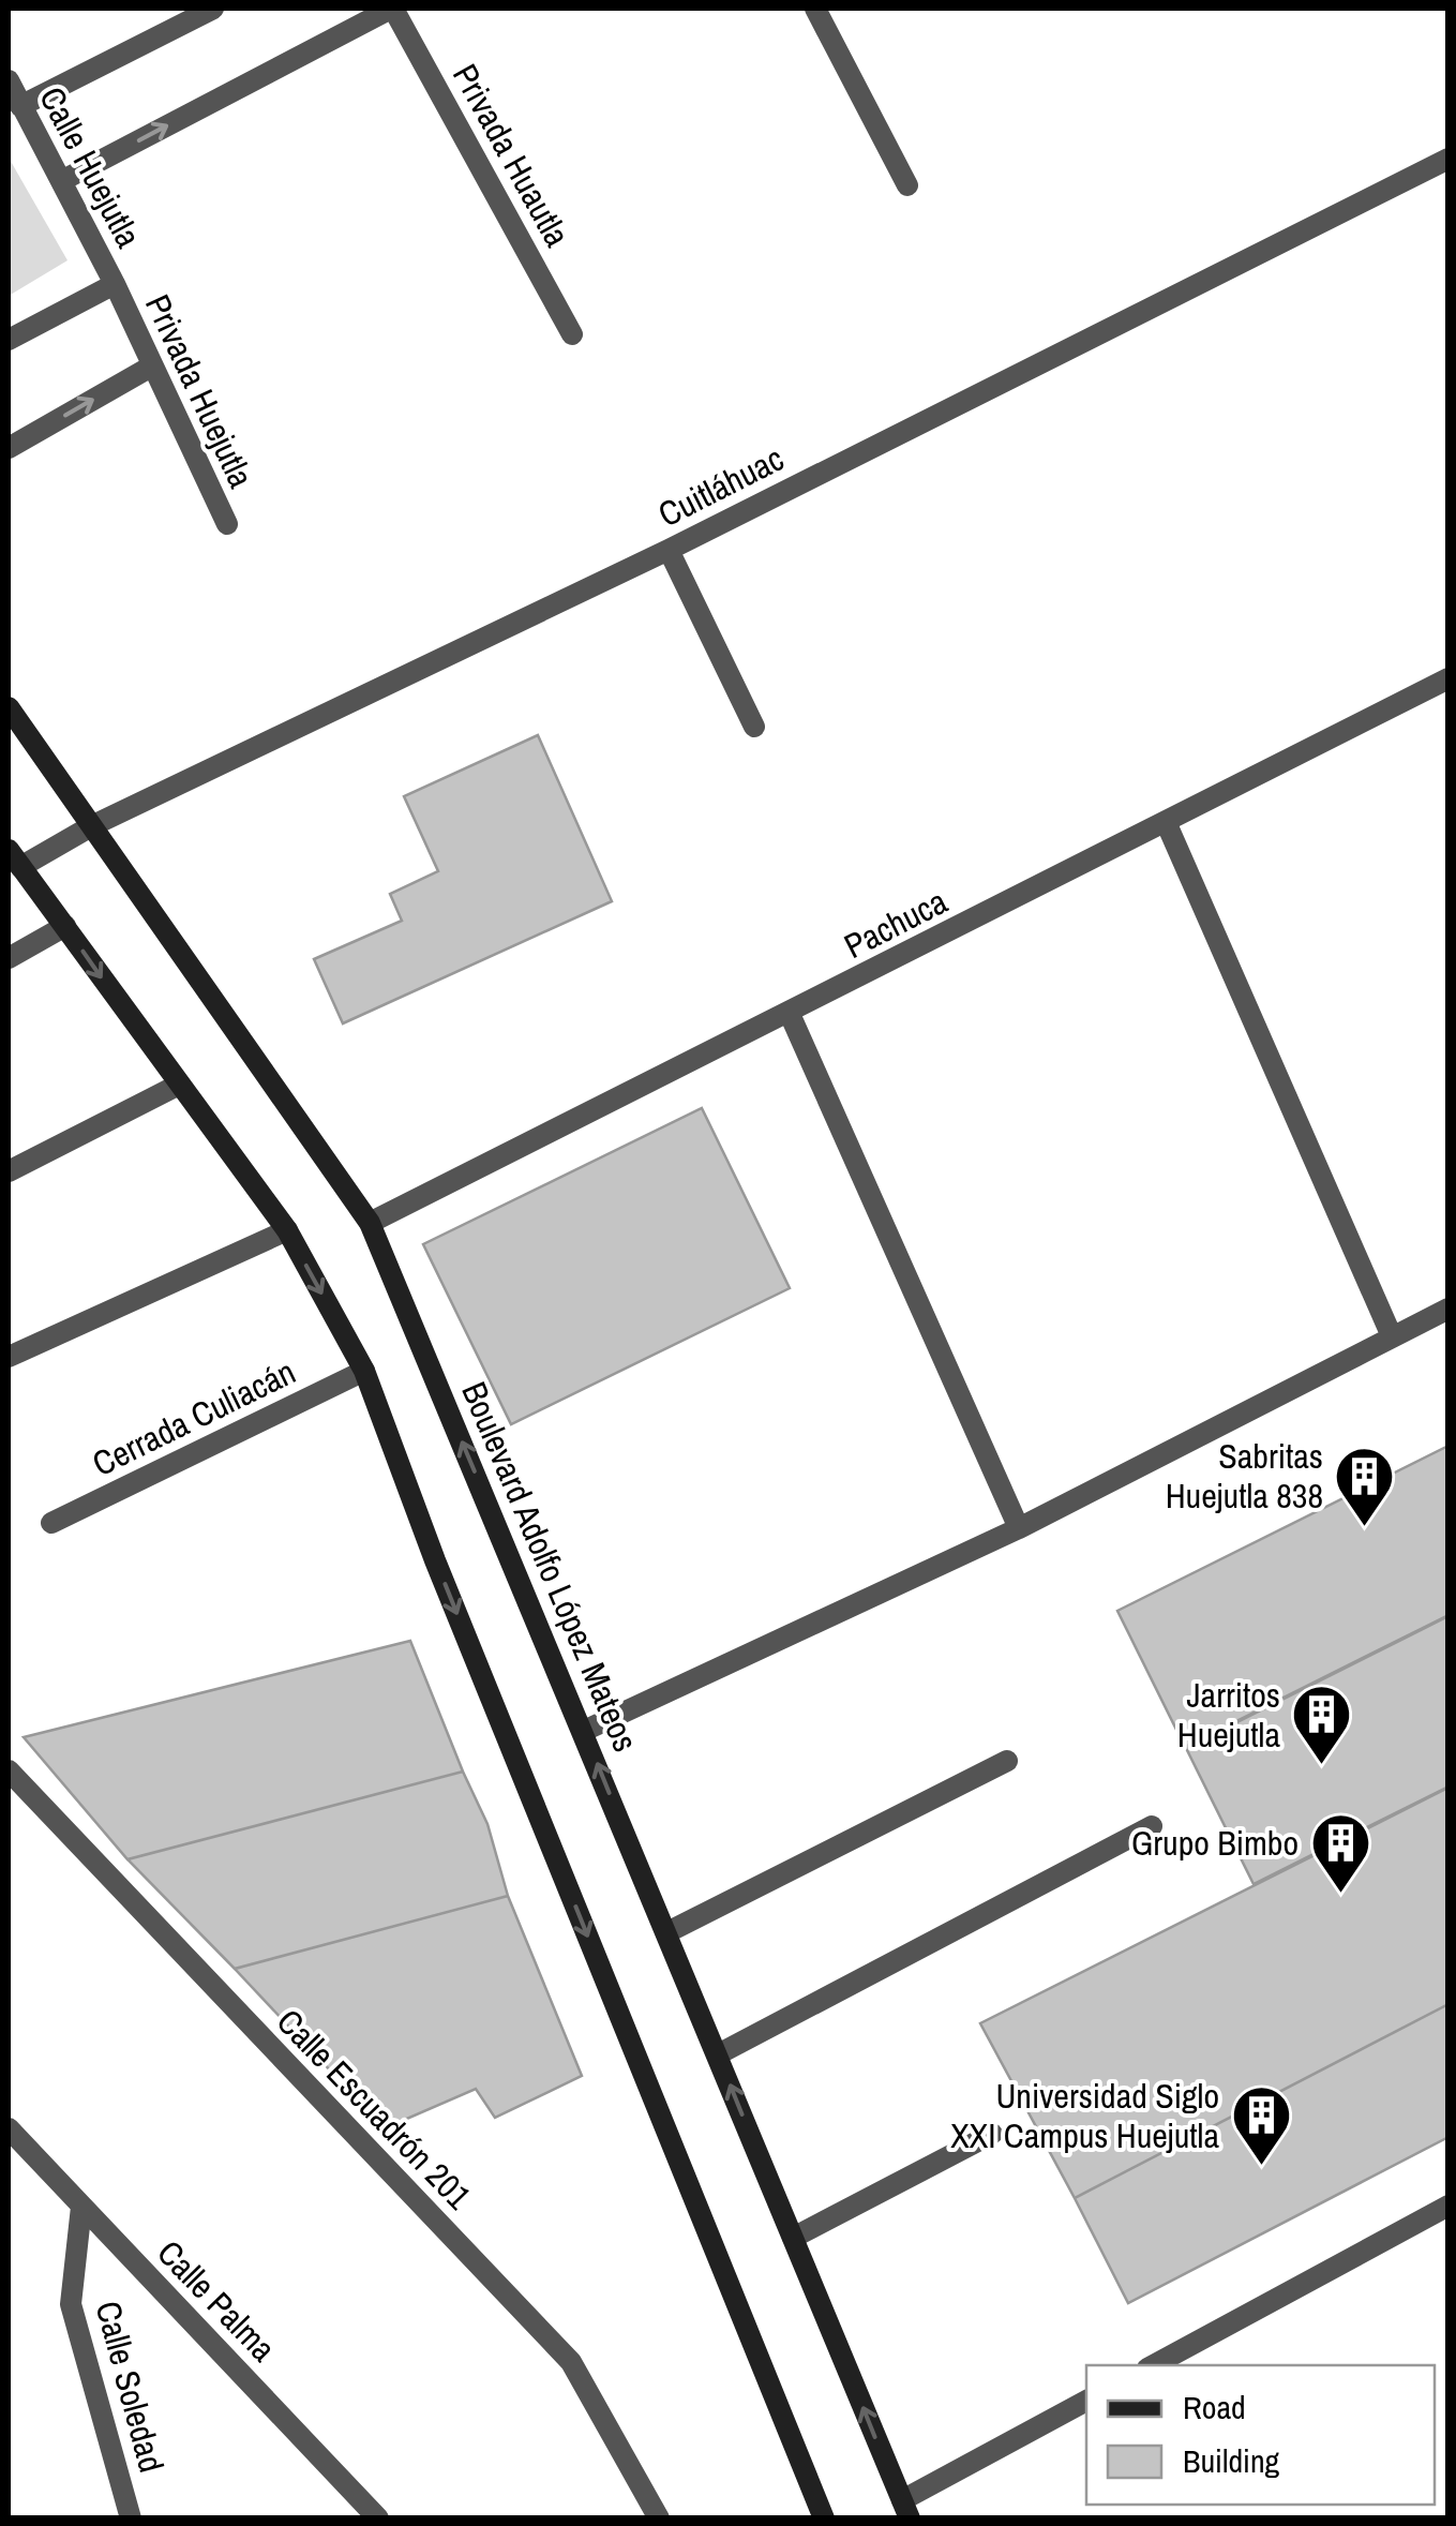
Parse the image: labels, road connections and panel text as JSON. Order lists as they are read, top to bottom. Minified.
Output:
{"streets":{"street":["Privada Huautla","Calle Huejutla","Privada Huejutla","Cuitláhuac","Pachuca","Cerrada Culiacán","Boulevard Adolfo López Mateos","Calle Escuadrón 201","Calle Palma","Calle Soledad"]},"crossings":[["Calle Huejutla","Privada Huejutla"],["Cuitláhuac","Boulevard Adolfo López Mateos"],["Pachuca","Boulevard Adolfo López Mateos"],["Calle Palma","Calle Soledad"]],"places":{"building":["Sabritas Huejutla 838","Jarritos Huejutla","Grupo Bimbo","Universidad Siglo XXI Campus Huejutla"]},"legend":["Road","Building"]}
